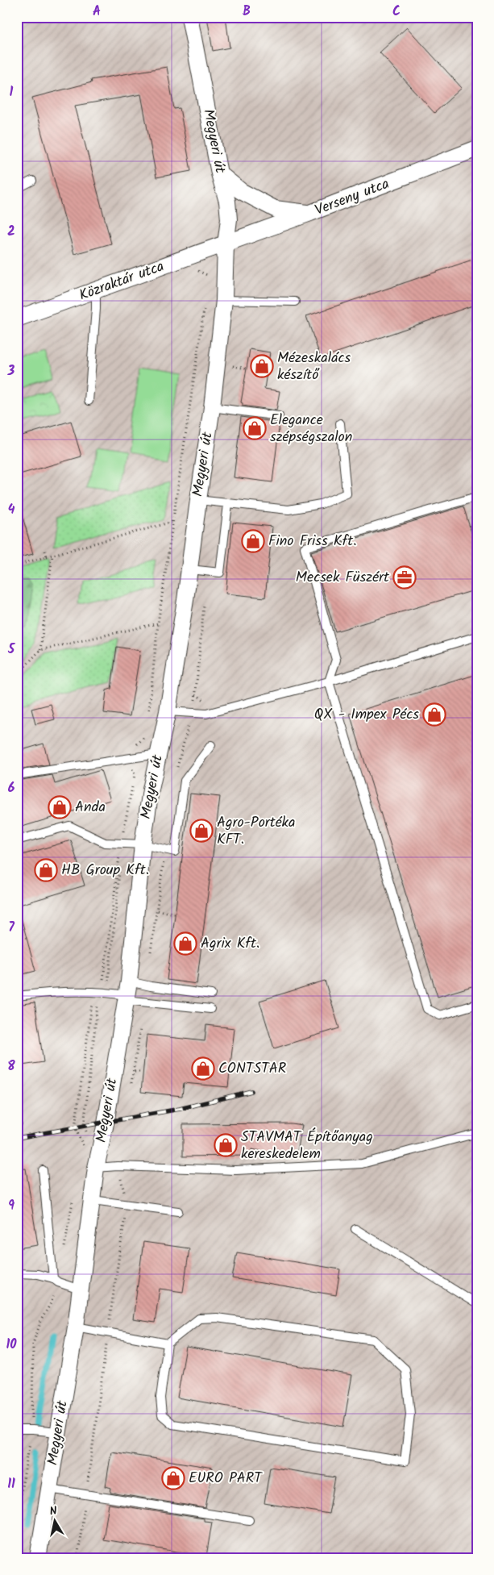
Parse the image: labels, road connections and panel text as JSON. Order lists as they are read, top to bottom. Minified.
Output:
{"streets":{"street":["Megyeri út","Verseny utca","Közraktár utca"]},"crossings":[["Megyeri út","Verseny utca"],["Megyeri út","Közraktár utca"],["Verseny utca","Közraktár utca"]],"places":{"shop":["Mézeskalács készítő","Elegance szépségszalon","Fino Friss Kft.","QX - Impex Pécs","Anda","Agro-Portéka KFT.","HB Group Kft.","Agrix Kft.","CONTSTAR","STAVMAT Építőanyag kereskedelem","EURO PART"],"office":["Mecsek Füszért"]},"north":"top","grid":{"columns":["A","B","C"],"rows":["1","2","3","4","5","6","7","8","9","10","11"]}}
